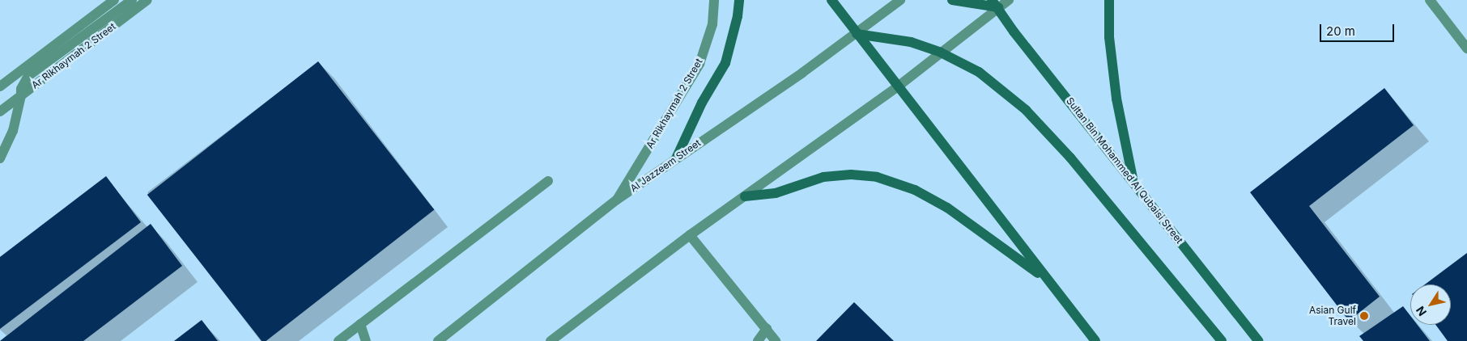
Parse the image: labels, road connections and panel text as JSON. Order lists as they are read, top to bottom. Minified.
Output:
{"streets":{"main road":["Sultan Bin Mohammed Al Qubaisi Street"],"street":["Ar Rikhaymah 2 Street","Al Jazzeem Street"]},"crossings":[["Ar Rikhaymah 2 Street","Al Jazzeem Street"]],"places":["Asian Gulf Travel"],"scale_bar":"20 m","north":"bottom left"}
